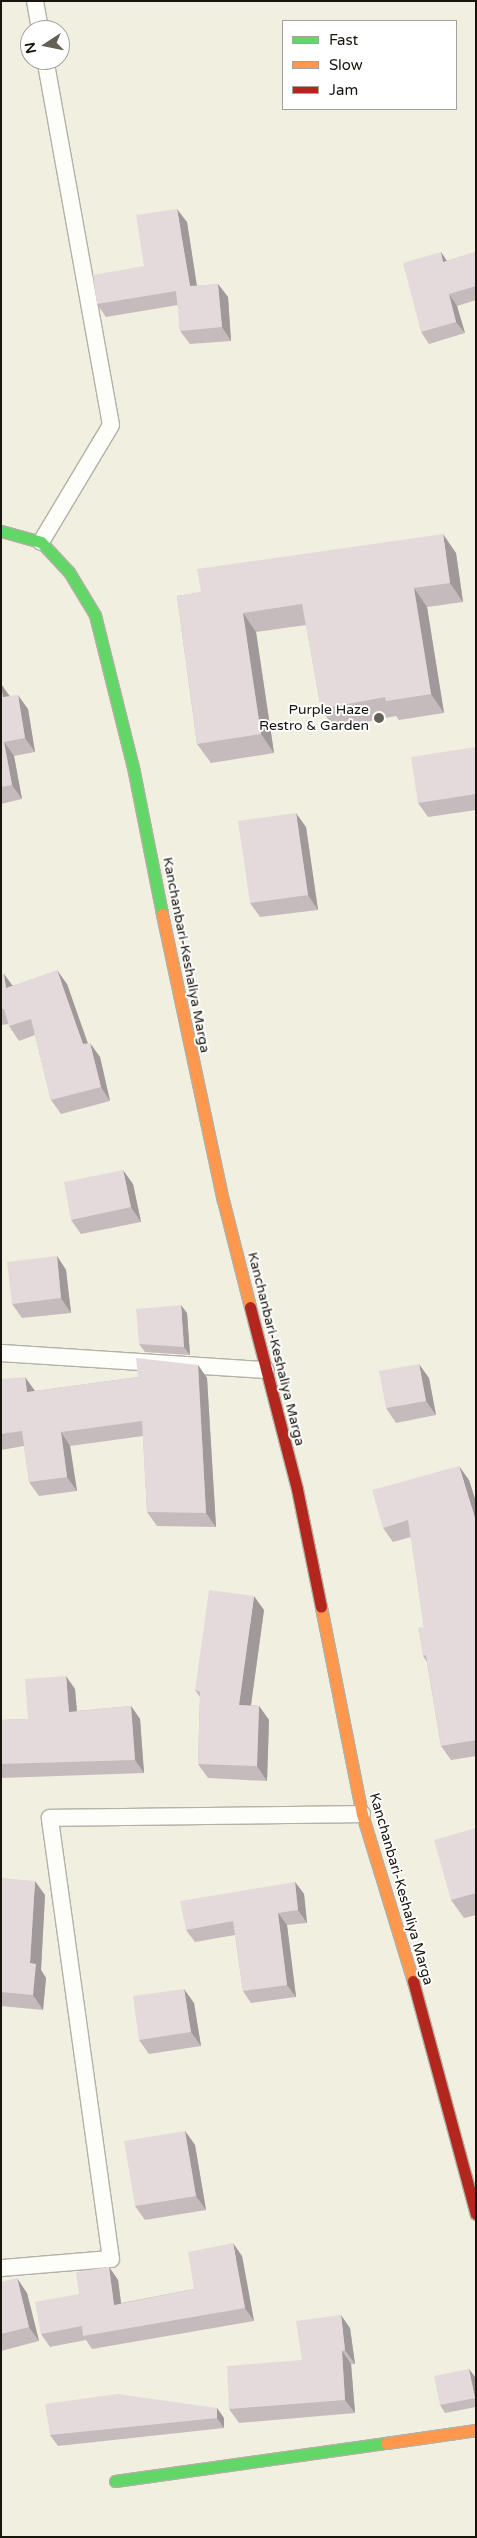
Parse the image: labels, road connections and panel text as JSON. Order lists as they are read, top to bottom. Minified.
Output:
{"streets":{"street":["Kanchanbari-Keshaliya Marga"]},"places":["Purple Haze Restro & Garden"],"legend":["Fast","Slow","Jam"],"north":"left"}
